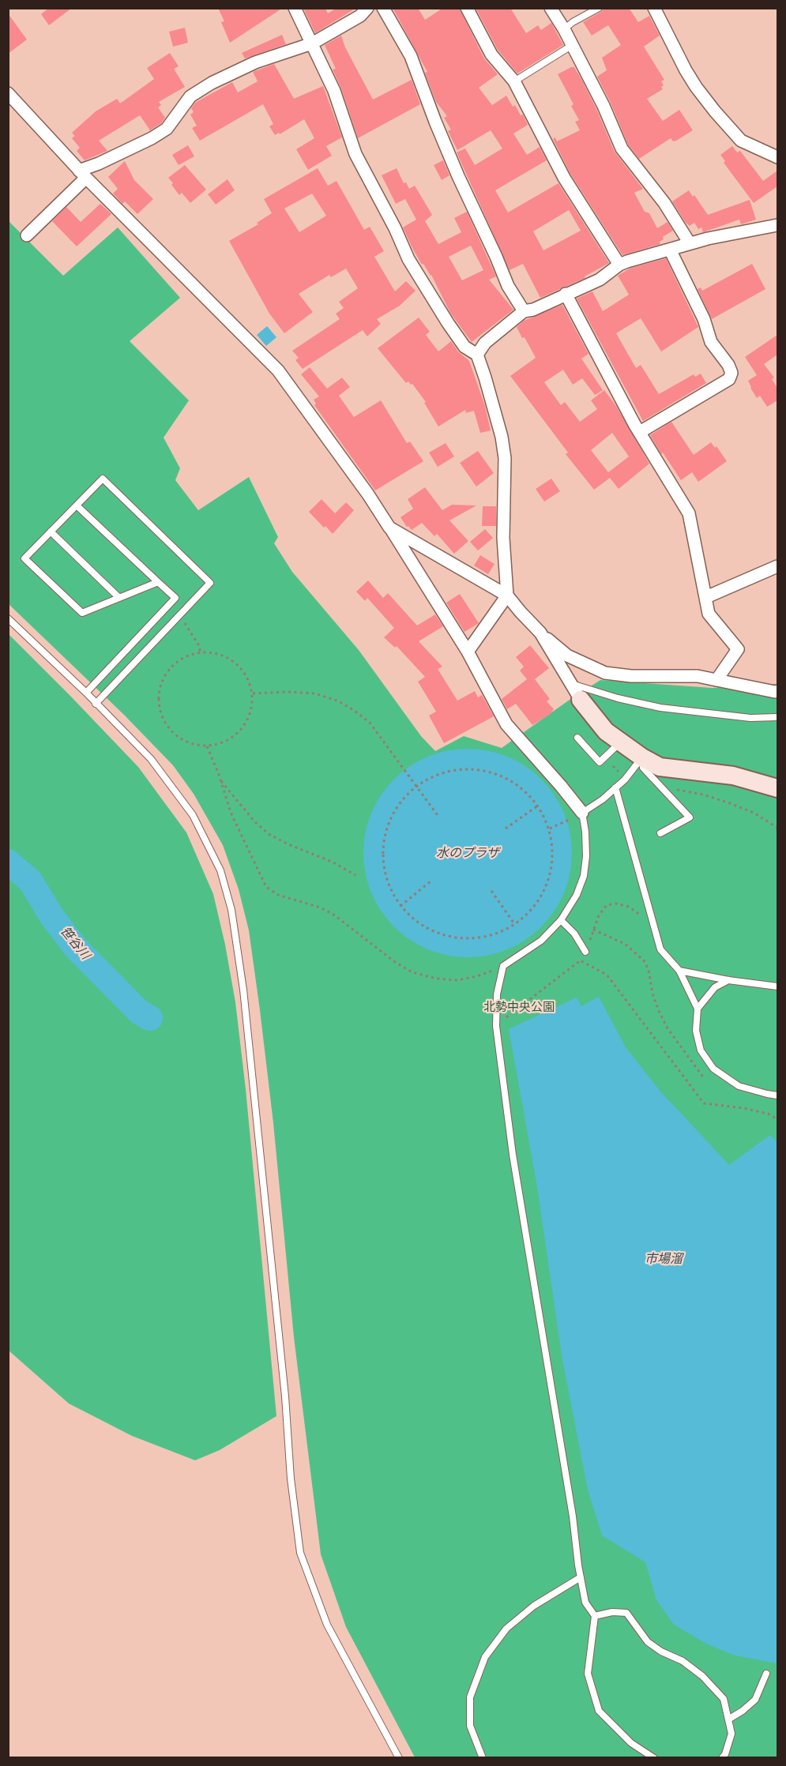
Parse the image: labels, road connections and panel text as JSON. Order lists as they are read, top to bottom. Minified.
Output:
{"water":["水のプラザ","笹谷川","市場溜"],"parks":["北勢中央公園"]}
